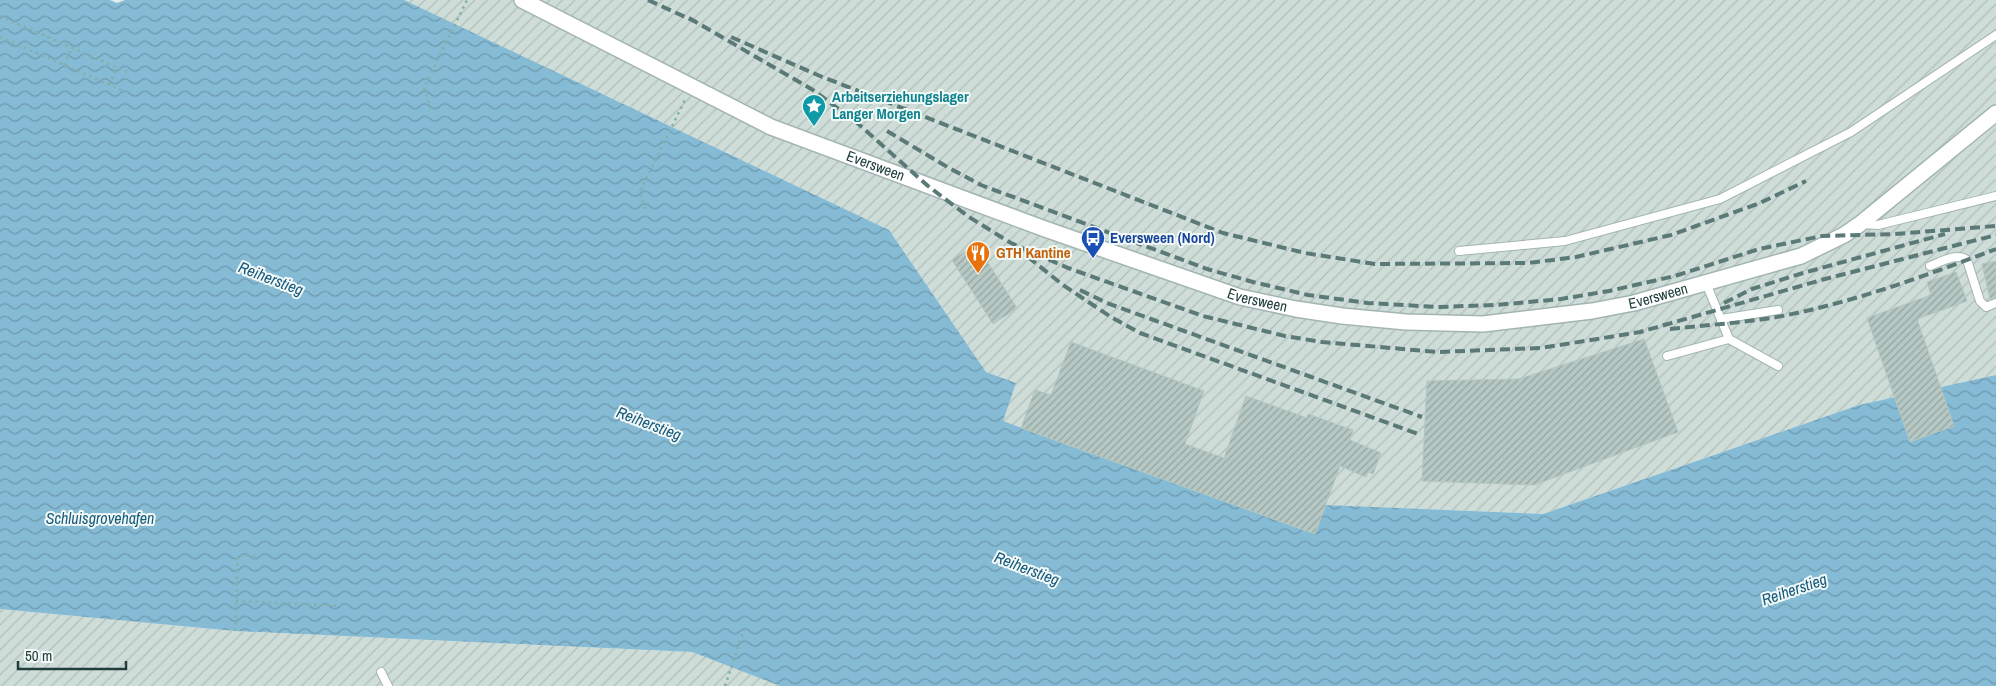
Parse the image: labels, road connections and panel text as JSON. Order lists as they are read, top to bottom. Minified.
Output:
{"streets":{"street":["Eversween"]},"water":["Reiherstieg","Schluisgrovehafen"],"places":{"place":["Arbeitserziehungslager Langer Morgen"],"bus stop":["Eversween (Nord)"],"restaurant":["GTH Kantine"]},"scale_bar":"50 m"}
